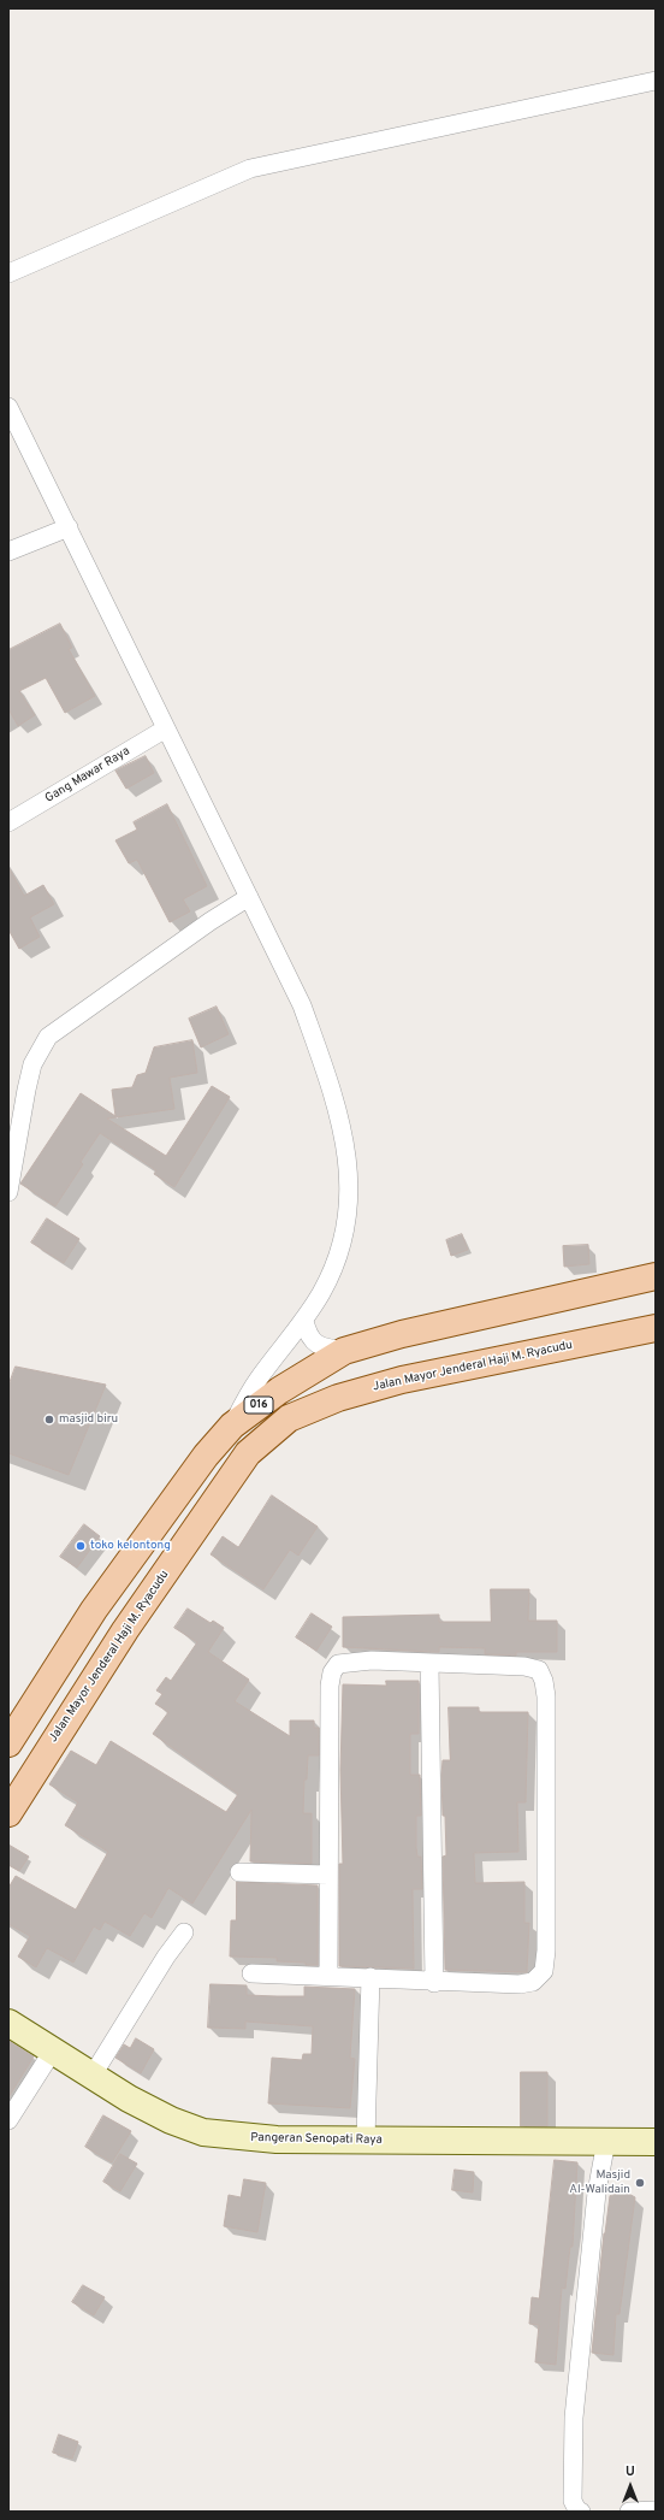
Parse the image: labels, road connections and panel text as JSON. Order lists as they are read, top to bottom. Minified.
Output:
{"streets":{"main road":["Jalan Mayor Jenderal Haji M. Ryacudu","016"],"street":["Gang Mawar Raya","Pangeran Senopati Raya"]},"places":["masjid biru","toko kelontong","Masjid Al-Walidain"],"north":"top"}
